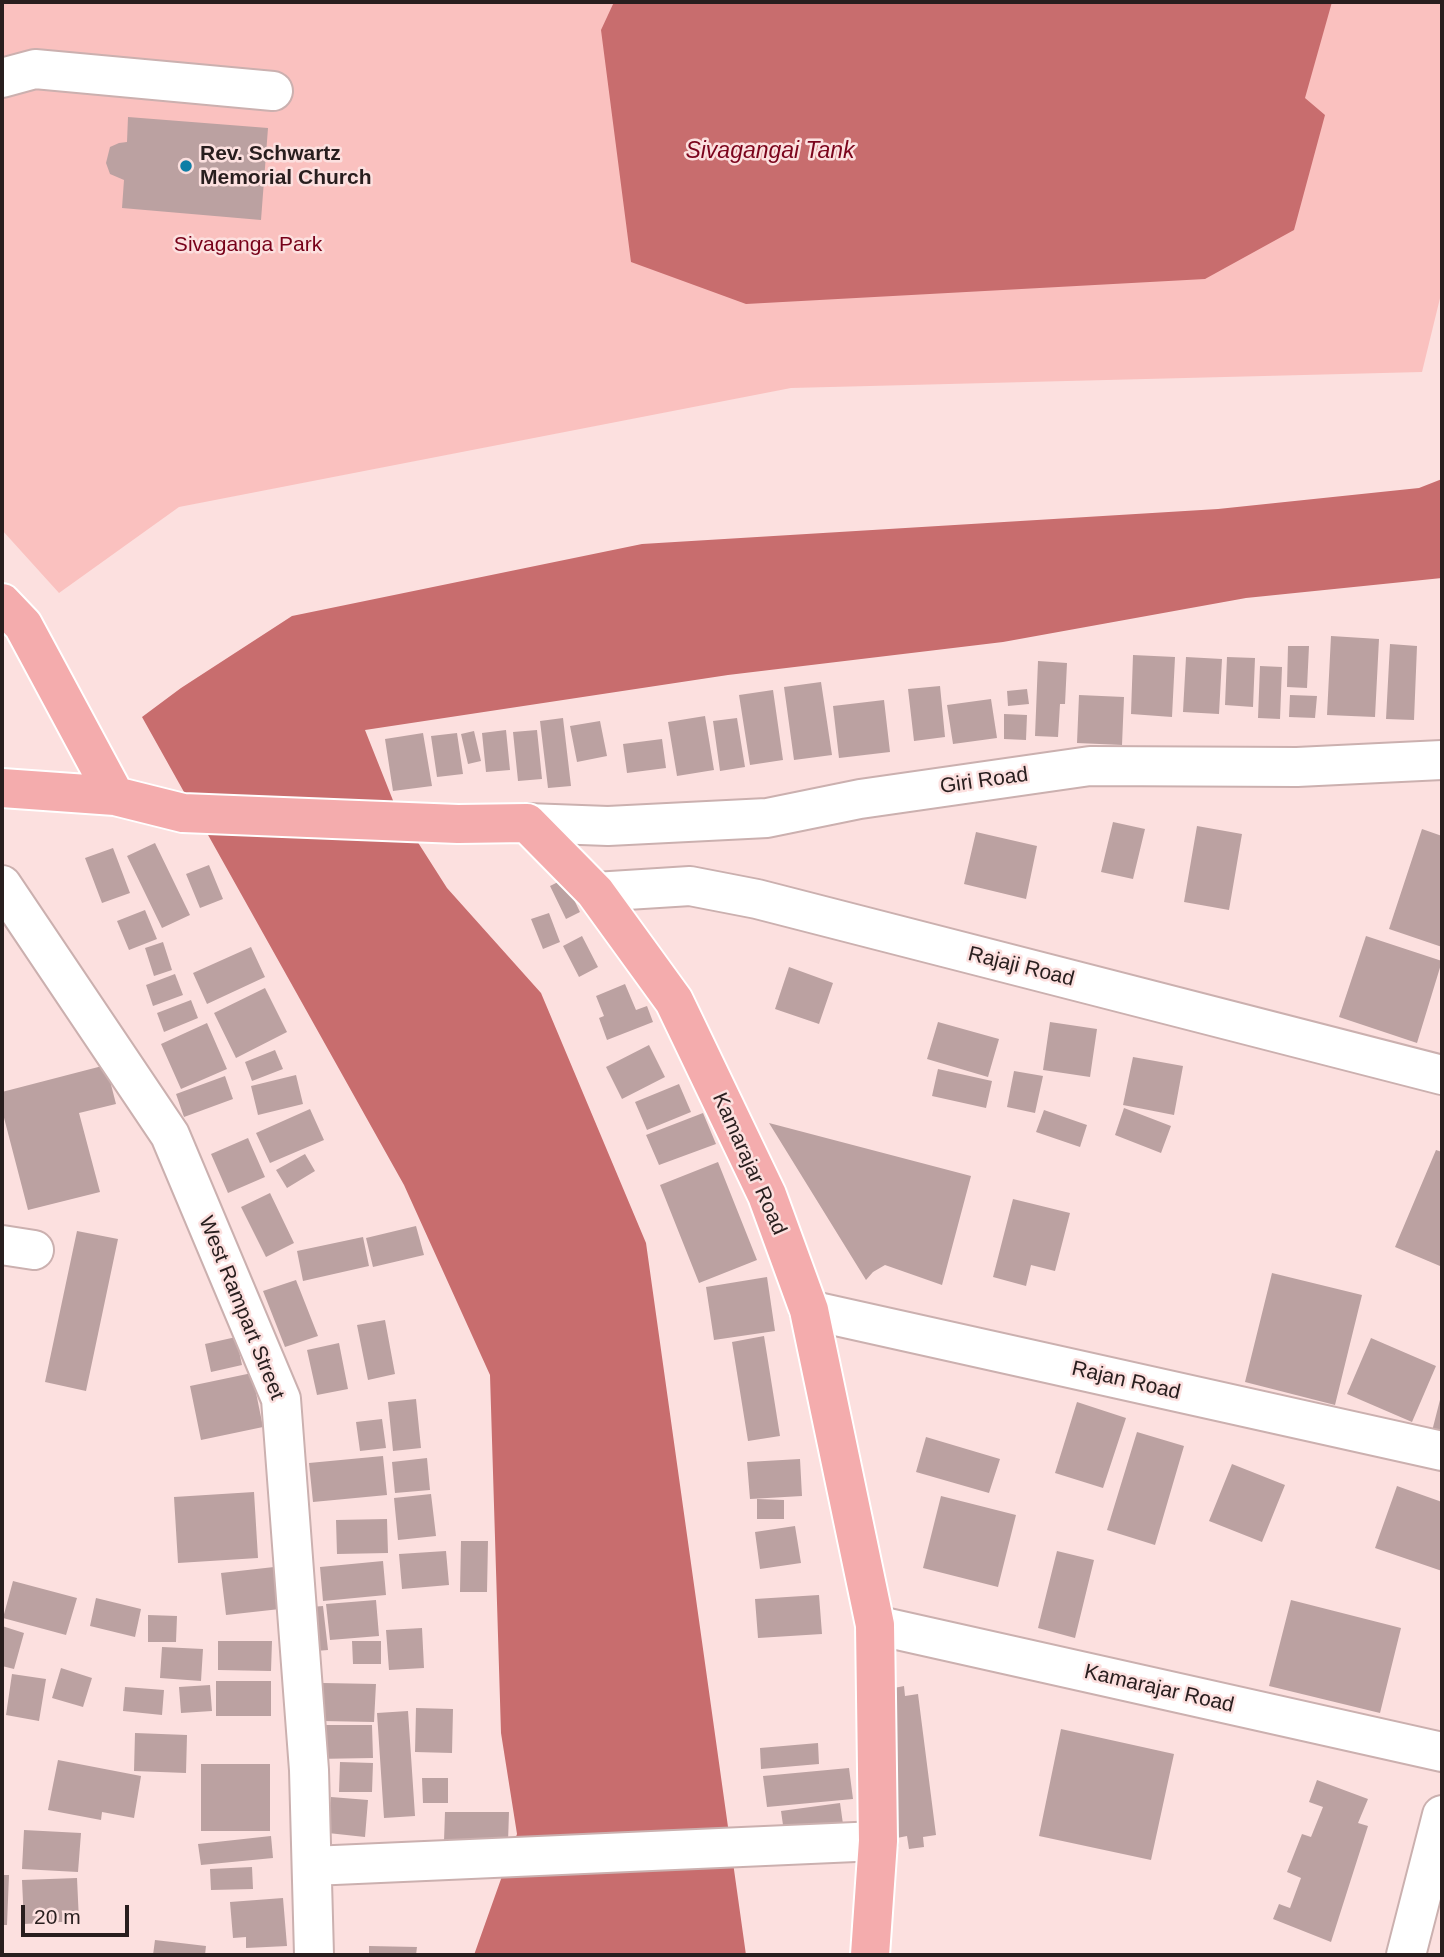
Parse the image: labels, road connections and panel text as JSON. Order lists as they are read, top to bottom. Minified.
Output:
{"streets":{"main road":["Kamarajar Road"],"street":["Giri Road","Rajaji Road","West Rampart Street","Rajan Road"]},"crossings":[["Giri Road","Kamarajar Road"],["Rajaji Road","Kamarajar Road"],["Kamarajar Road","Rajan Road"]],"water":["Sivagangai Tank"],"parks":["Sivaganga Park"],"places":["Rev. Schwartz Memorial Church"],"scale_bar":"20 m"}
